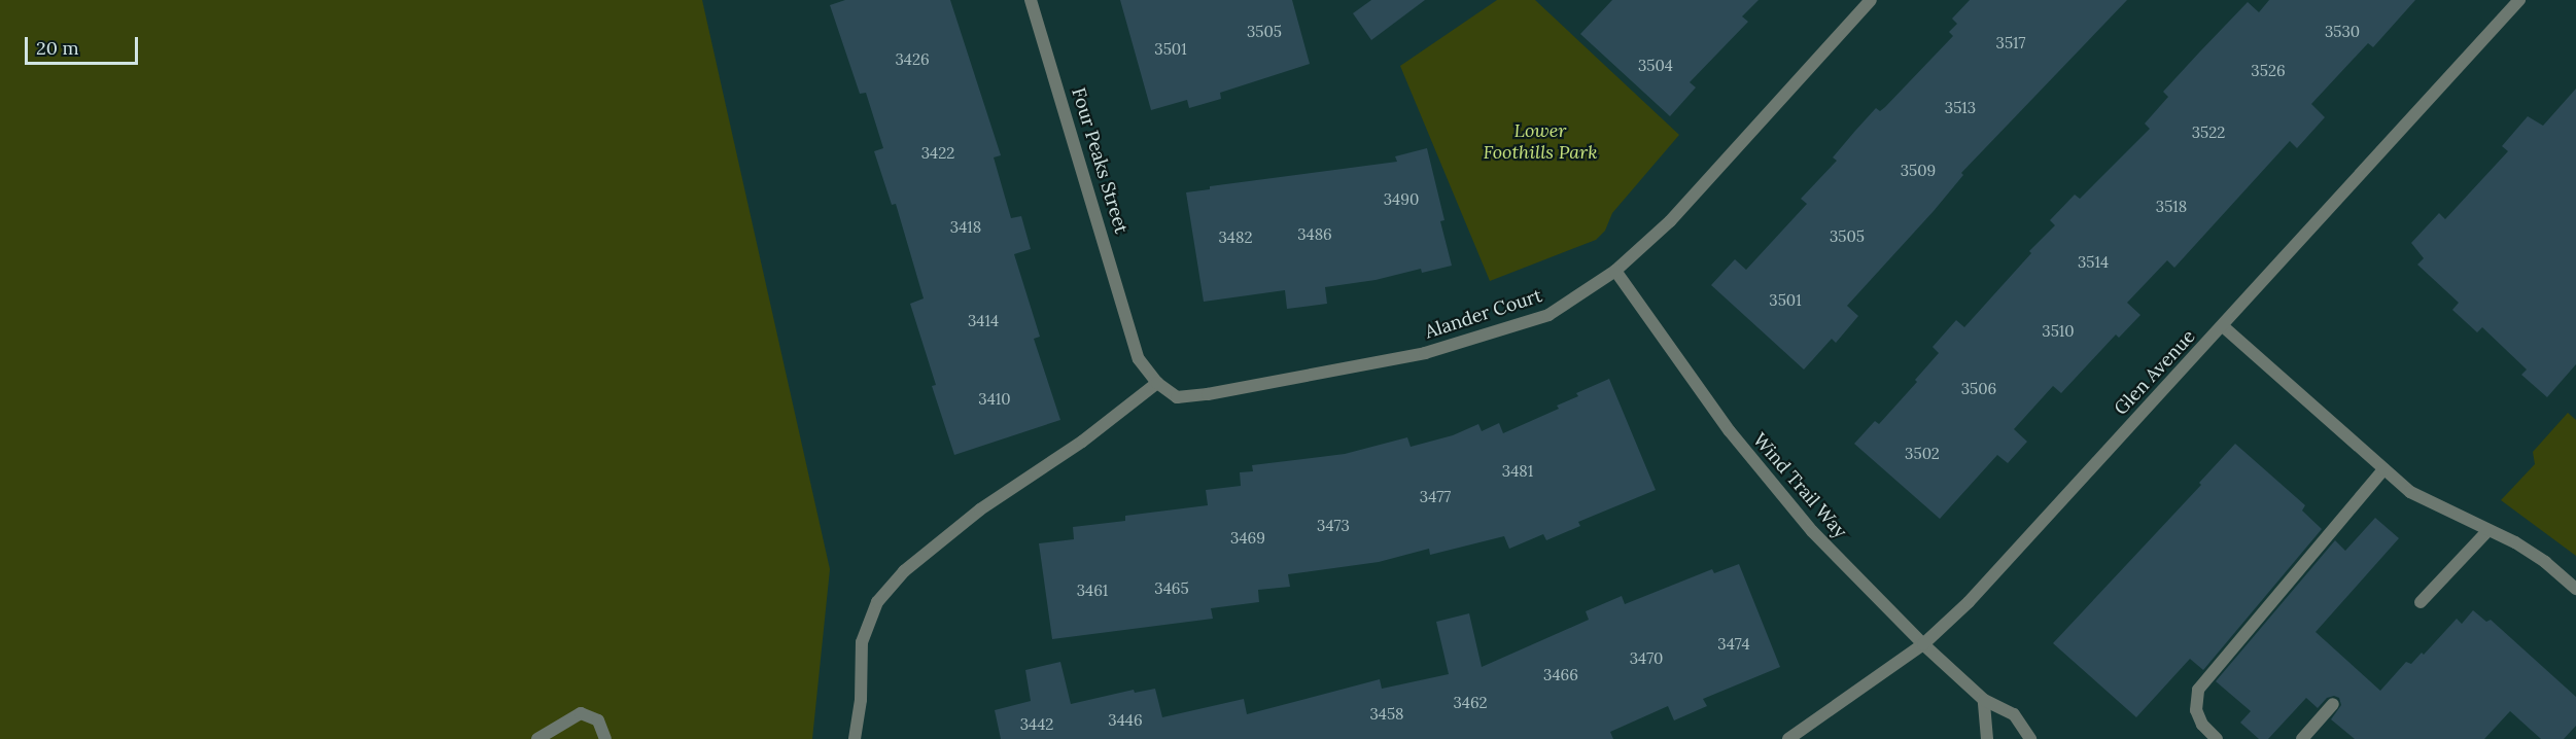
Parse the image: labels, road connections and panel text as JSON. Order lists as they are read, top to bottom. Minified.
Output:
{"streets":{"street":["Four Peaks Street","Alander Court","Glen Avenue","Wind Trail Way"]},"crossings":[["Four Peaks Street","Alander Court"],["Alander Court","Wind Trail Way"],["Glen Avenue","Wind Trail Way"]],"parks":["Lower Foothills Park"],"house_numbers":["3505","3530","3517","3501","3426","3504","3526","3513","3522","3422","3509","3490","3518","3418","3486","3505","3482","3514","3501","3414","3510","3506","3410","3502","3481","3477","3473","3469","3465","3461","3474","3470","3466","3462","3458","3446","3442"],"scale_bar":"20 m"}
